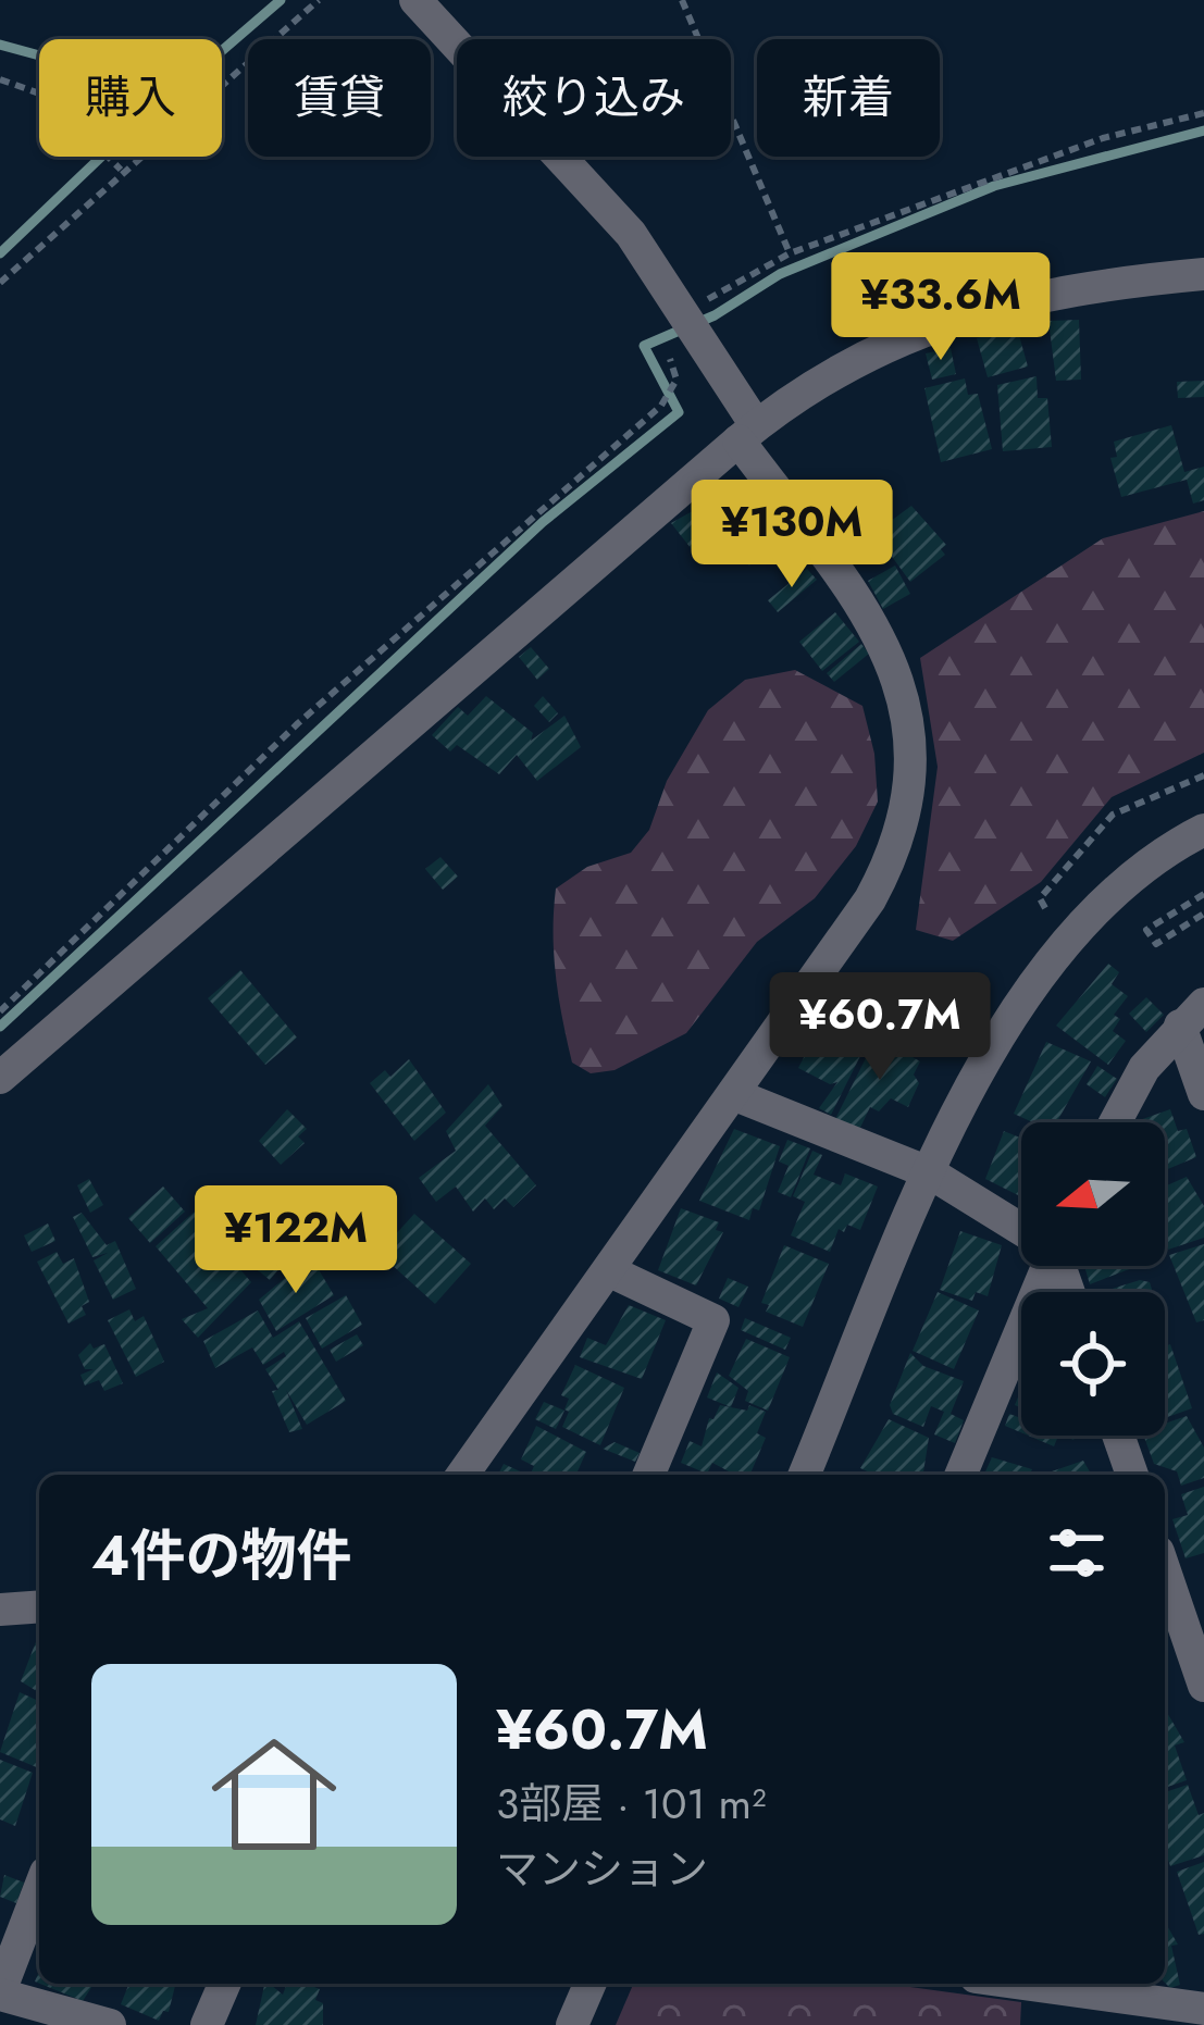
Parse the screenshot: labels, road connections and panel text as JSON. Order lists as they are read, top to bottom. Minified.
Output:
{"north":"left","page":{"chip":["購入","賃貸","絞り込み","新着"],"price":["¥33.6M","¥130M","¥60.7M","¥122M"],"heading":"4件の物件","list":[{"name":"¥60.7M","note":"3部屋 · 101 m² · マンション"}]}}
